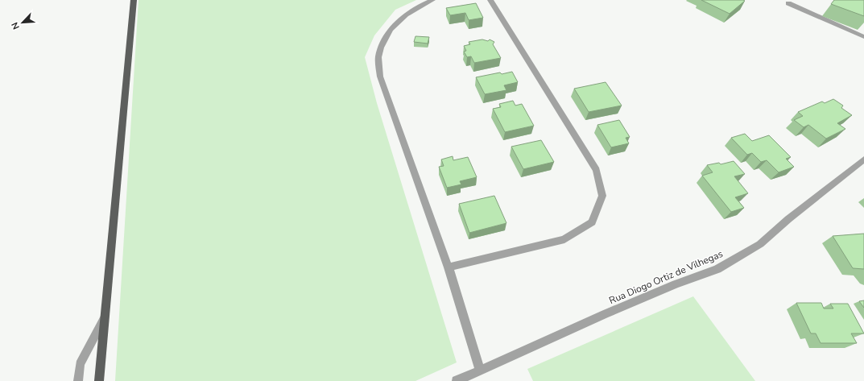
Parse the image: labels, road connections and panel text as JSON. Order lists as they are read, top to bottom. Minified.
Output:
{"streets":{"street":["Rua Diogo Ortiz de Vilhegas"]},"north":"bottom left"}
